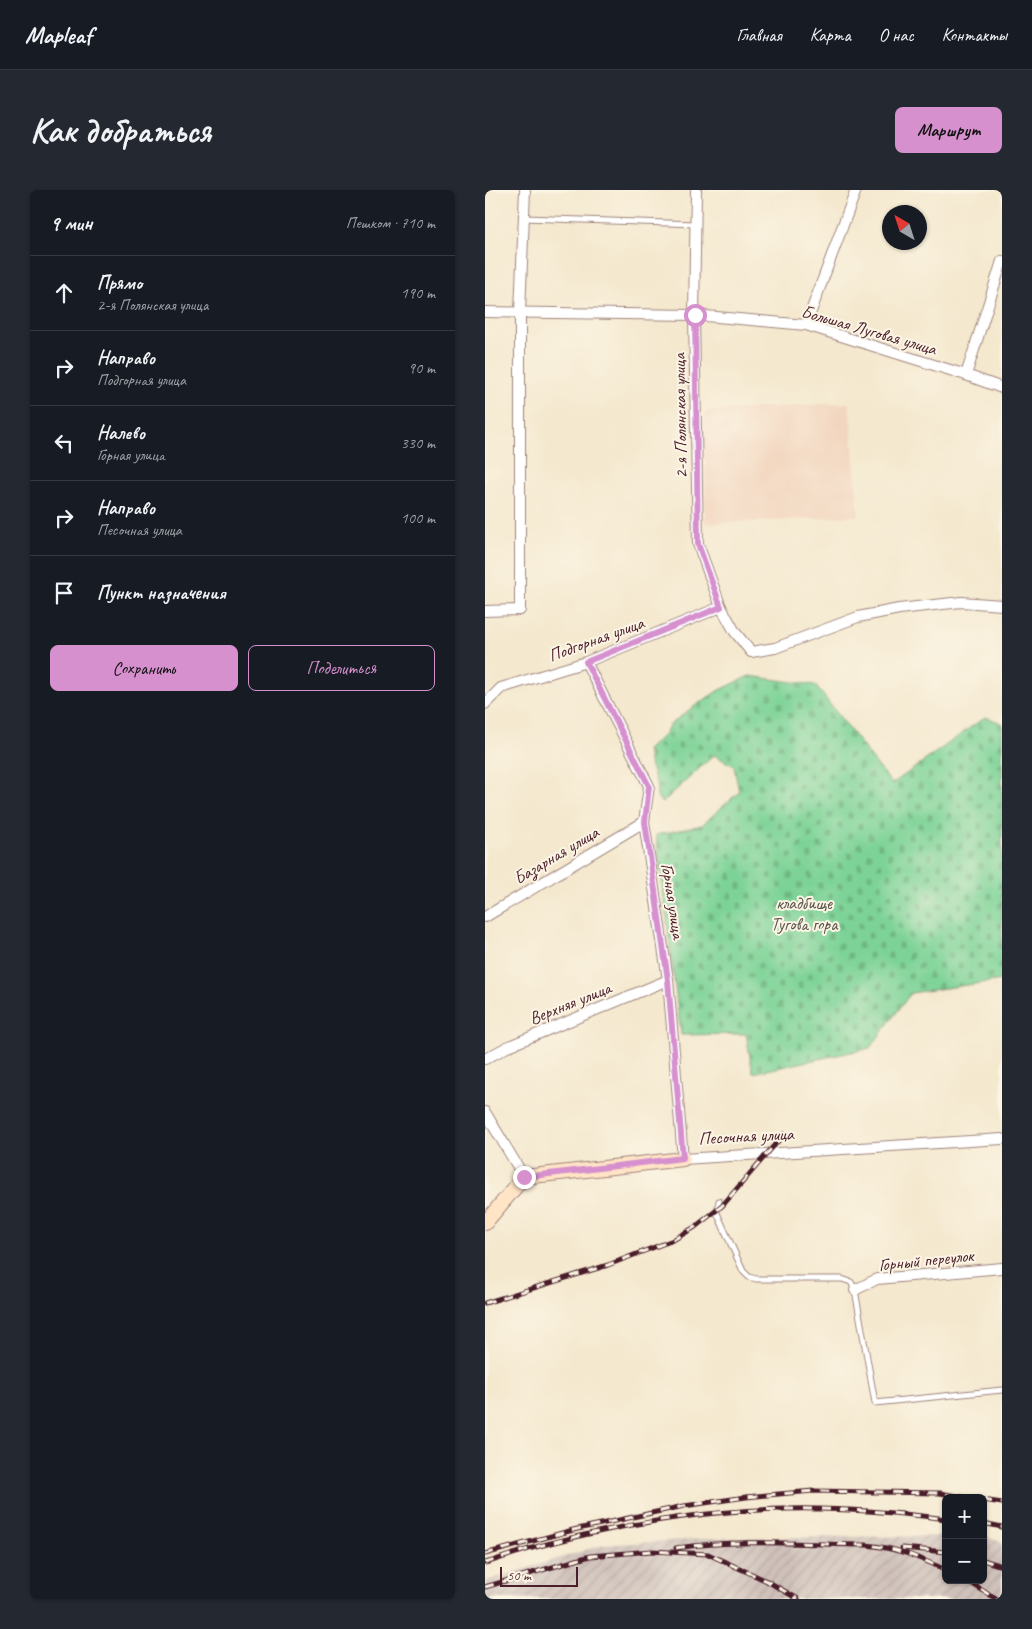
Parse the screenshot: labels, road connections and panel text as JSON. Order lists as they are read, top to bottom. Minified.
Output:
{"streets":{"street":["Большая Луговая улица","2-я Полянская улица","Подгорная улица","Базарная улица","Горная улица","Верхняя улица","Песочная улица","Горный переулок"]},"crossings":[["Большая Луговая улица","2-я Полянская улица"],["2-я Полянская улица","Подгорная улица"],["Подгорная улица","Горная улица"],["Базарная улица","Горная улица"],["Горная улица","Верхняя улица"],["Горная улица","Песочная улица"]],"parks":["кладбище Тугова гора"],"scale_bar":"50 m","north":"top left","page":{"header":"Mapleaf","nav":["Главная","Карта","О нас","Контакты"],"buttons":["Маршрут",["Сохранить","Поделиться"]],"title":"Как добраться","heading":["9 мин","Пешком · 710 m"],"list":[["Прямо","2-я Полянская улица","190 m"],["Направо","Подгорная улица","90 m"],["Налево","Горная улица","330 m"],["Направо","Песочная улица","100 m"],"Пункт назначения"],"map_buttons":["+","−"],"scale":"50 m"}}
